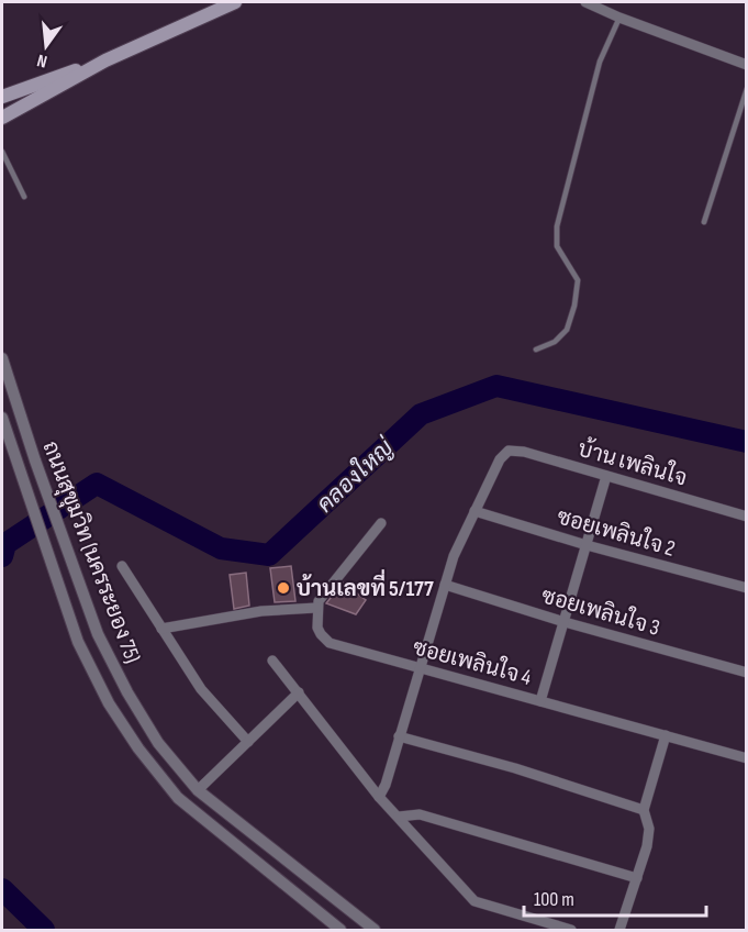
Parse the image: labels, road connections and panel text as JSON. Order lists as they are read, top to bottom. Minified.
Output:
{"streets":{"street":["บ้าน เพลินใจ","ซอยเพลินใจ 2","ถนนสุขุมวิท (นครระยอง 75)","ซอยเพลินใจ 3","ซอยเพลินใจ 4"]},"crossings":[["บ้าน เพลินใจ","ซอยเพลินใจ 2"]],"water":["คลองใหญ่"],"places":["บ้านเลขที่ 5/177"],"scale_bar":"100 m","north":"bottom"}
